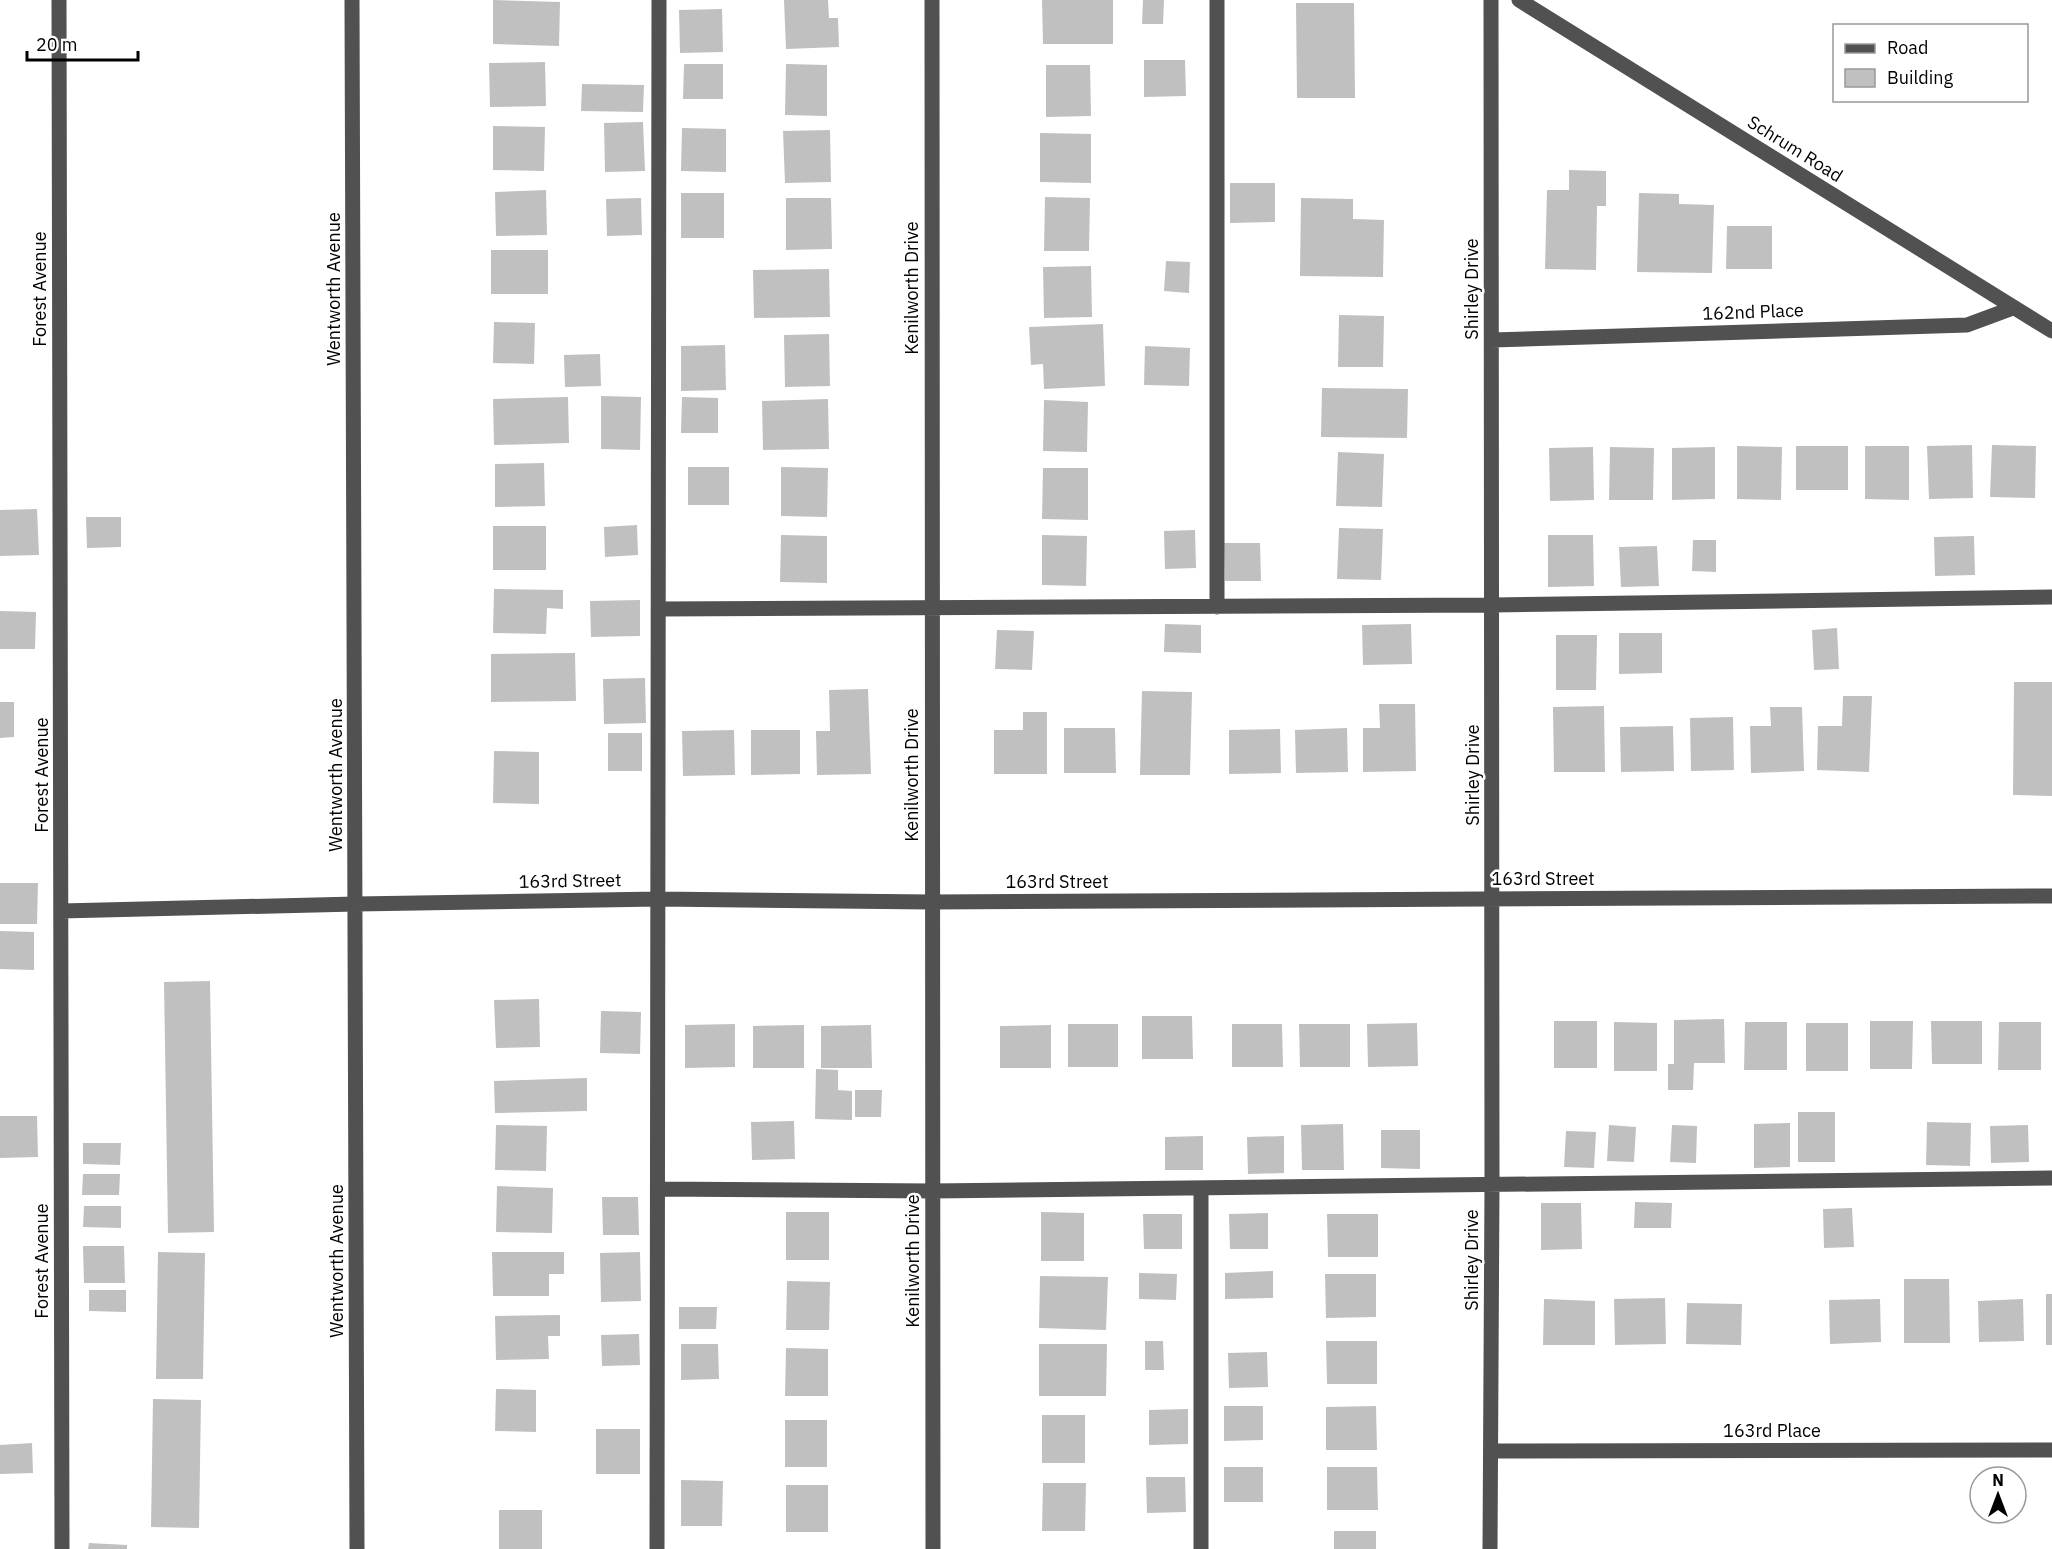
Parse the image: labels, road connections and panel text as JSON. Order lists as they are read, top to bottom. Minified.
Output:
{"streets":{"street":["Schrum Road","Kenilworth Drive","Forest Avenue","Wentworth Avenue","Shirley Drive","162nd Place","163rd Street","163rd Place"]},"crossings":[["Schrum Road","162nd Place"],["Kenilworth Drive","163rd Street"],["Forest Avenue","163rd Street"],["Wentworth Avenue","163rd Street"],["Shirley Drive","162nd Place"],["Shirley Drive","163rd Street"],["Shirley Drive","163rd Place"]],"legend":["Road","Building"],"scale_bar":"20 m","north":"top"}
